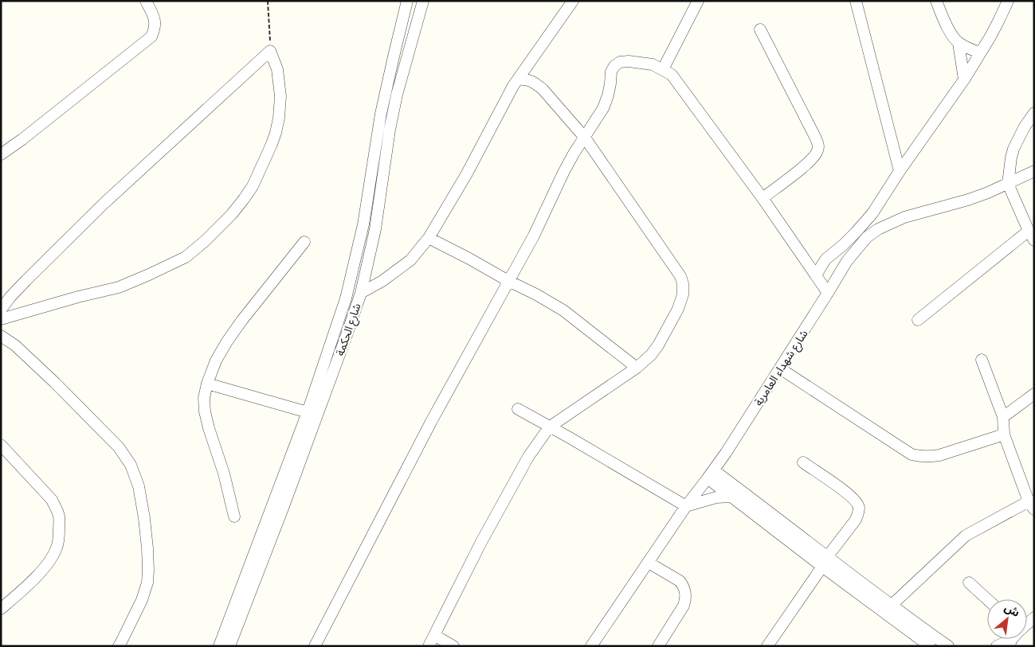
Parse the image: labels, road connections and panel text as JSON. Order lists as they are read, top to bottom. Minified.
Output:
{"streets":{"street":["شارع الحكمة","شارع شهداء العامرية"]},"north":"top right"}
